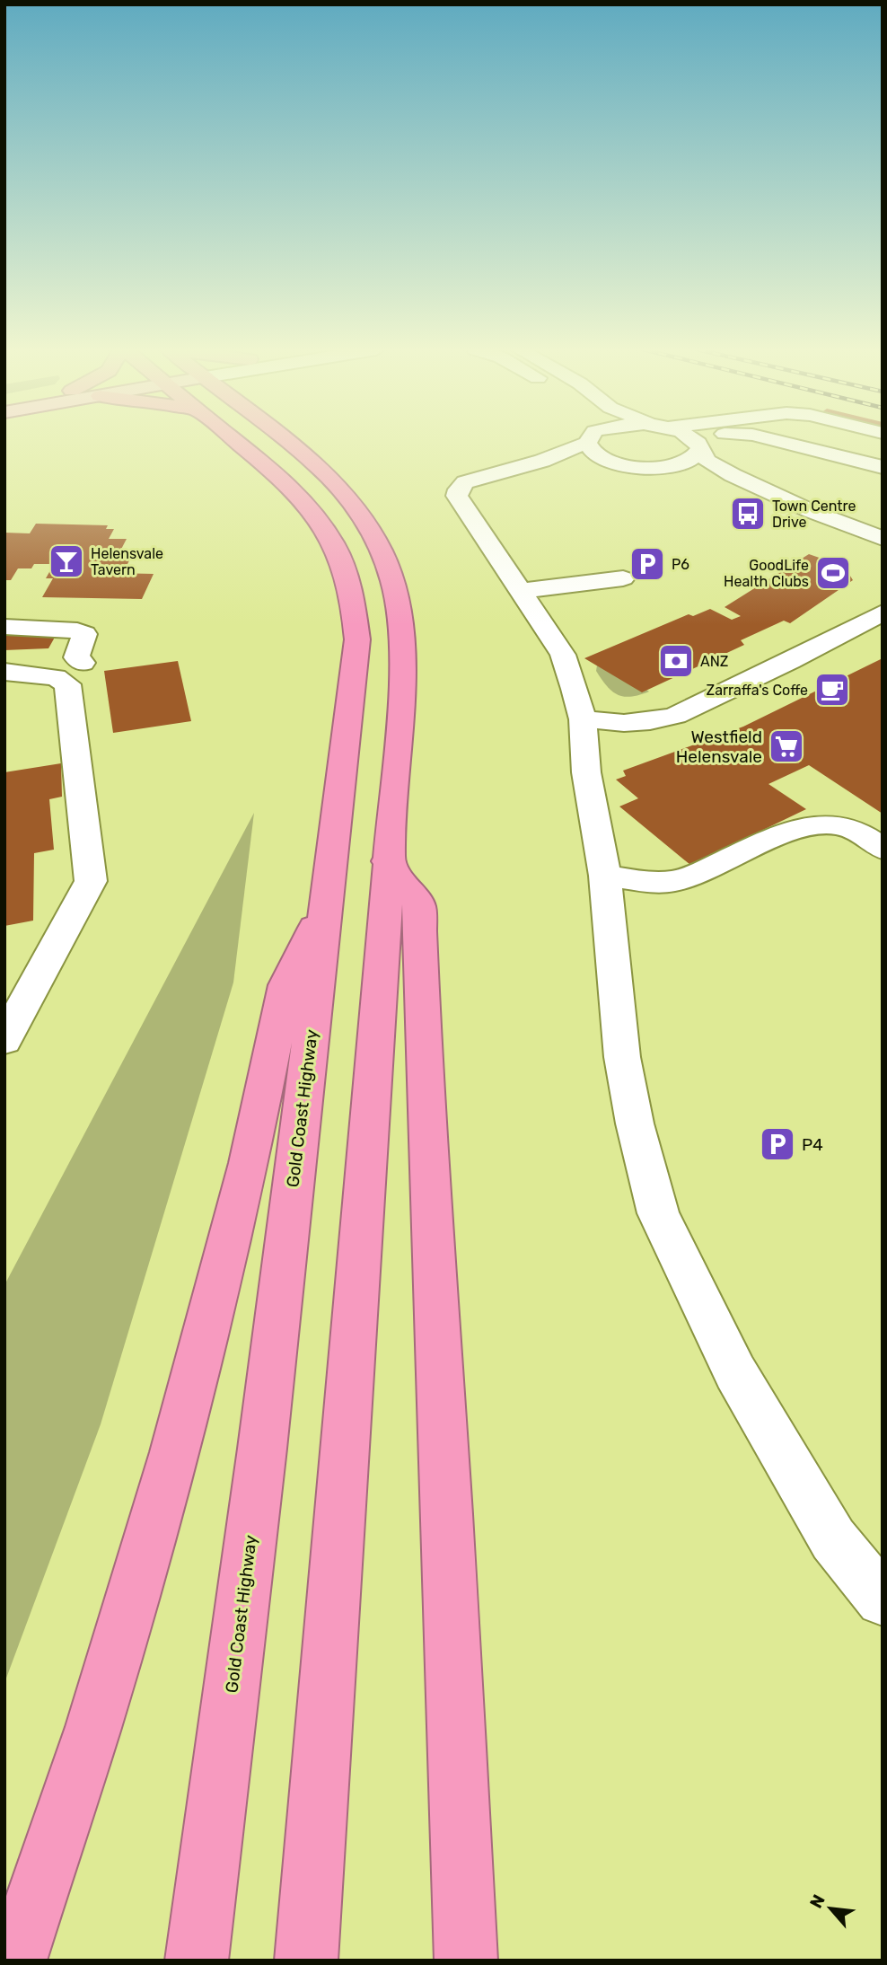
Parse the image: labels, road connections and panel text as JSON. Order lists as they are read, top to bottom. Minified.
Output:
{"streets":{"highway":["Gold Coast Highway"]},"places":{"bus stop":["Town Centre Drive"],"bar":["Helensvale Tavern"],"parking":["P6","P4"],"sports":["GoodLife Health Clubs"],"bank":["ANZ"],"cafe":["Zarraffa's Coffe"],"supermarket":["Westfield Helensvale"]},"north":"top left"}
